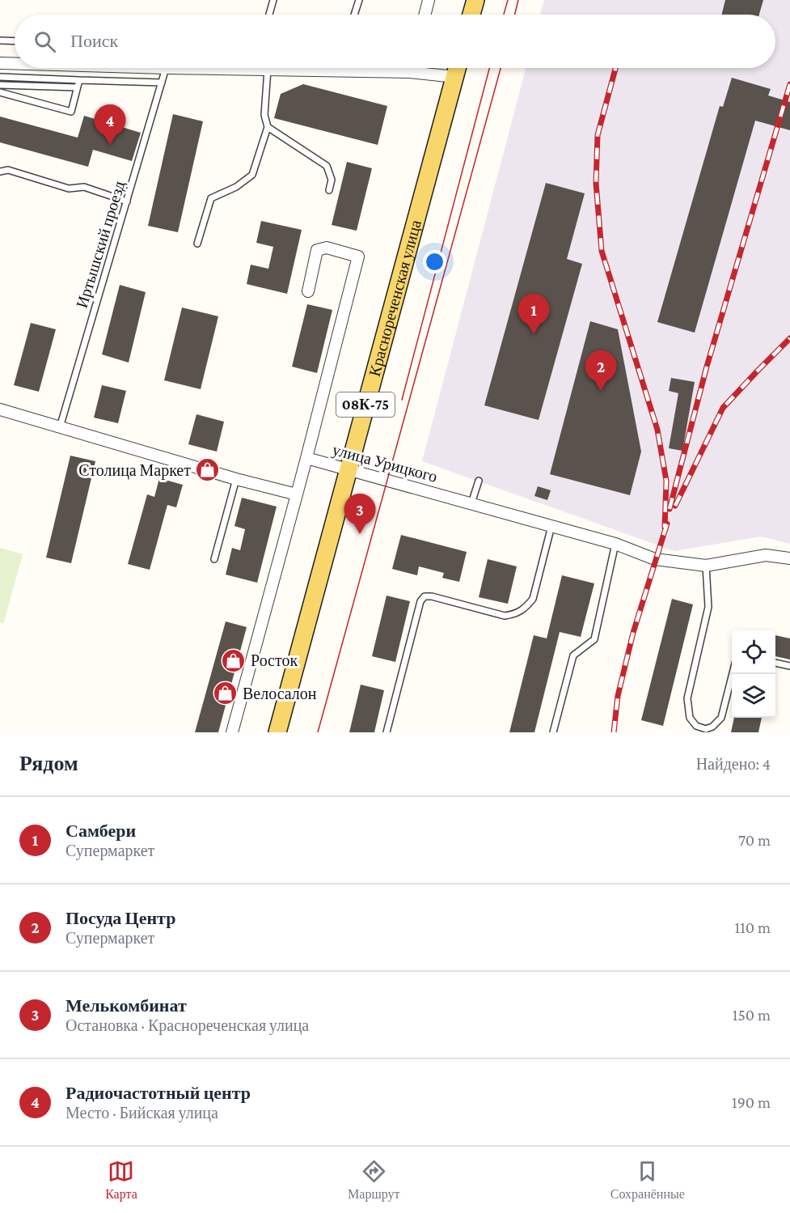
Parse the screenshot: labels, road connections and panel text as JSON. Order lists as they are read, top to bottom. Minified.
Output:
{"streets":{"main road":["Краснореченская улица","08К-75"],"street":["улица Урицкого"],"lane":["Иртышский проезд"]},"crossings":[["Краснореченская улица","улица Урицкого"]],"places":{"shop":["Столица Маркет","Росток","Велосалон"]},"page":{"search":"Поиск","pins":["4","1","2","3"],"heading":["Рядом","Найдено: 4"],"list":[{"mark":"1","name":"Самбери","note":"Супермаркет","value":"70 m"},{"mark":"2","name":"Посуда Центр","note":"Супермаркет","value":"110 m"},{"mark":"3","name":"Мелькомбинат","note":"Остановка · Краснореченская улица","value":"150 m"},{"mark":"4","name":"Радиочастотный центр","note":"Место · Бийская улица","value":"190 m"}],"nav":["Карта","Маршрут","Сохранённые"]}}
